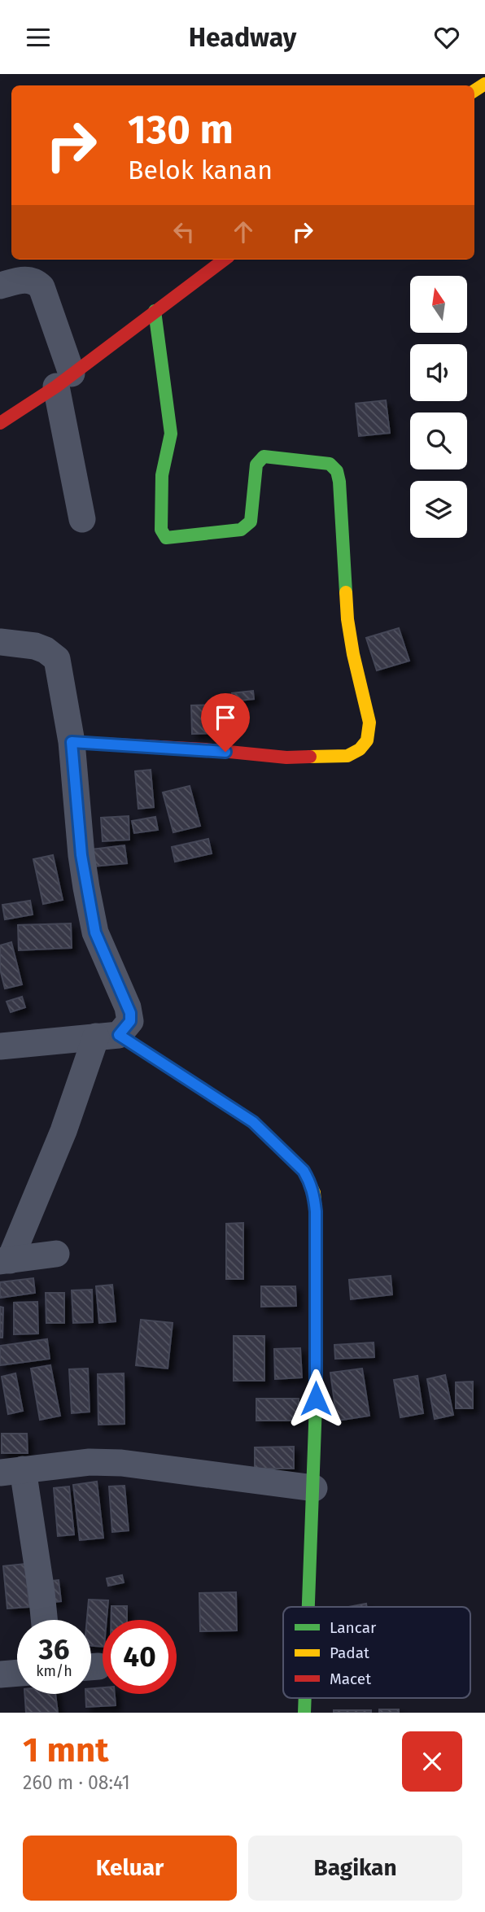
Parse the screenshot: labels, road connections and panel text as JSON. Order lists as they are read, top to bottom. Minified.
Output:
{"legend":["Lancar","Padat","Macet"],"north":"top","page":{"header":"Headway","turn":["130 m","Belok kanan"],"speed":"36 km/h","limit":"40","heading":["1 mnt","260 m · 08:41"],"buttons":["Keluar","Bagikan"]}}
